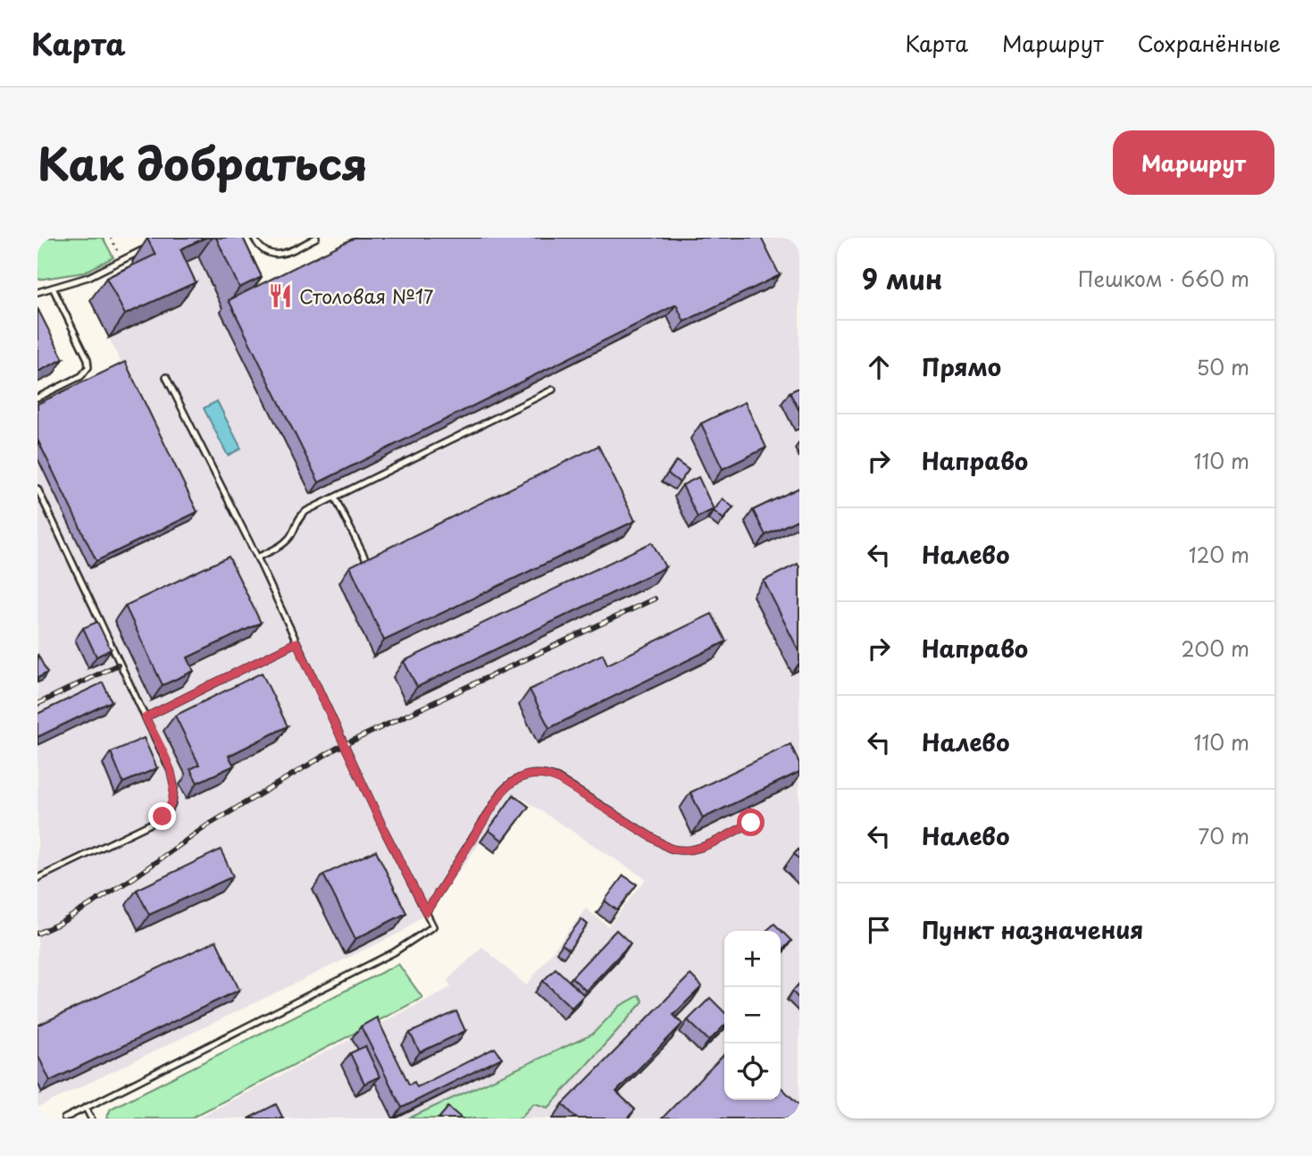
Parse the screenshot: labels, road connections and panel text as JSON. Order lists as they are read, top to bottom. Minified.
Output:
{"places":{"restaurant":["Столовая №17"]},"page":{"header":"Карта","nav":["Карта","Маршрут","Сохранённые"],"title":"Как добраться","buttons":"Маршрут","heading":["9 мин","Пешком · 660 m"],"list":[["Прямо","50 m"],["Направо","110 m"],["Налево","120 m"],["Направо","200 m"],["Налево","110 m"],["Налево","70 m"],"Пункт назначения"],"map_buttons":["+","−"]}}
